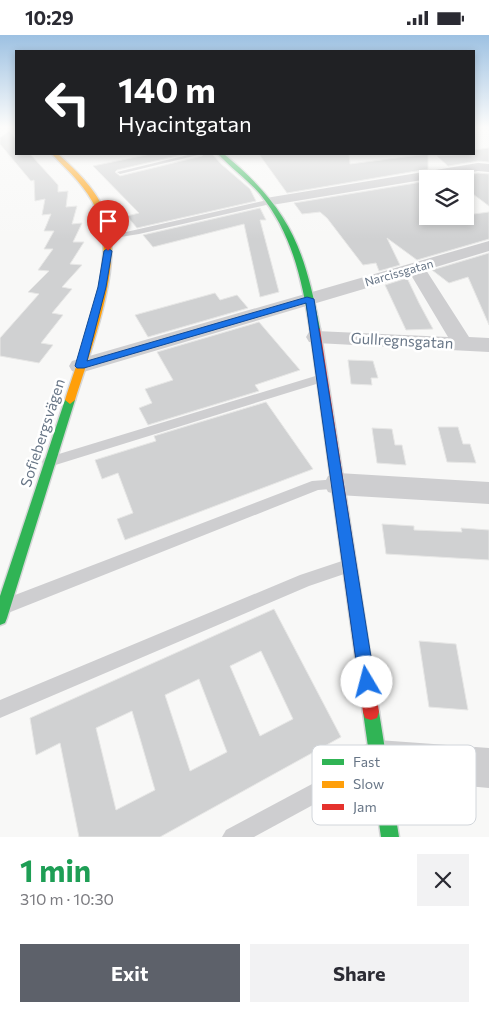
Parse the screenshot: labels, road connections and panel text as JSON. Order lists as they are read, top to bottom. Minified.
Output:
{"streets":{"street":["Narcissgatan","Gullregnsgatan","Sofiebergsvägen"]},"crossings":[["Narcissgatan","Sofiebergsvägen"]],"legend":["Fast","Slow","Jam"],"page":{"status":"10:29","turn":["140 m","Hyacintgatan"],"heading":["1 min","310 m · 10:30"],"buttons":["Exit","Share"]}}
